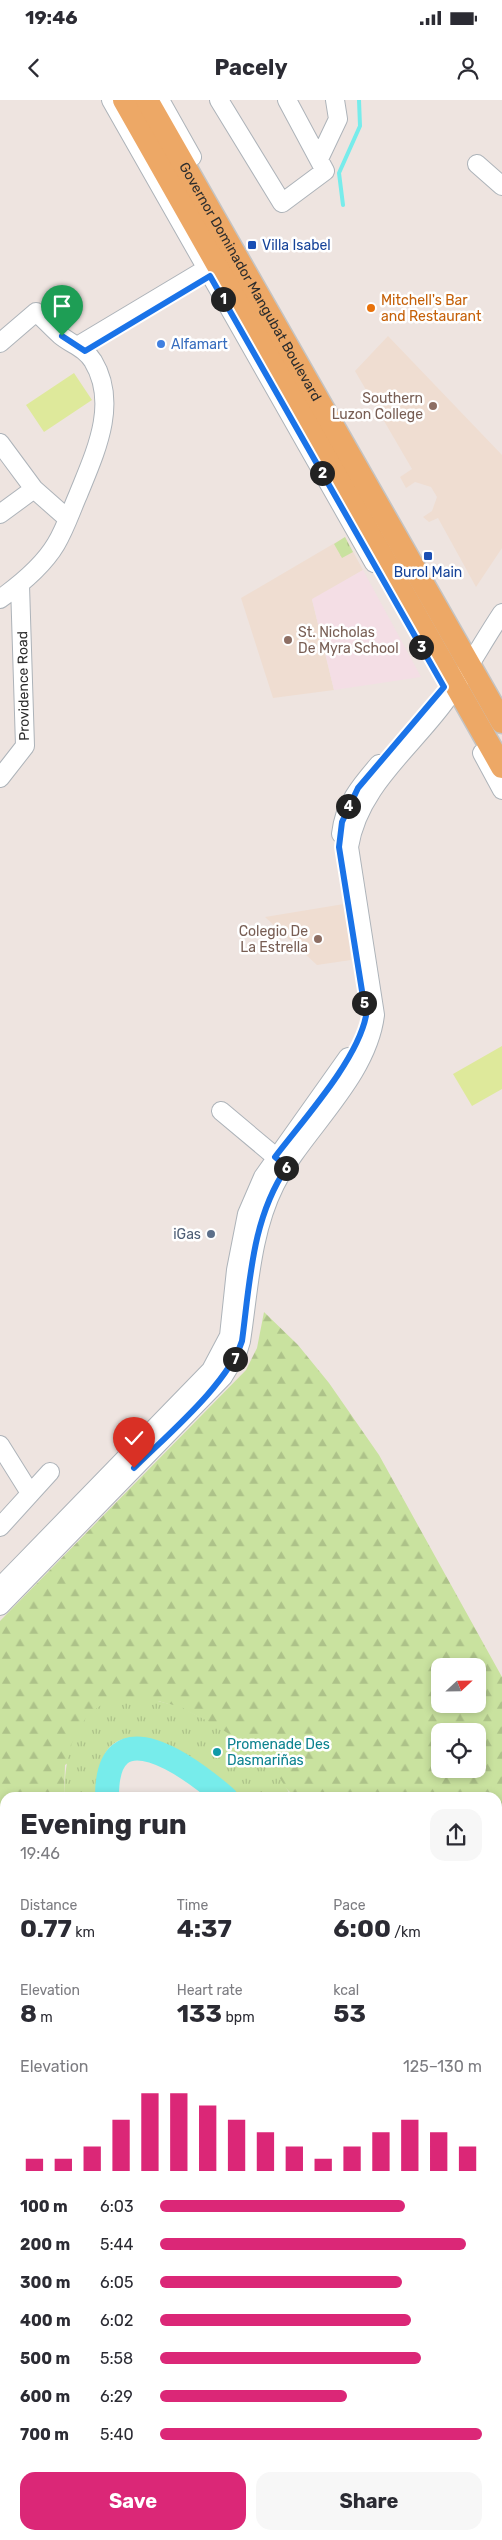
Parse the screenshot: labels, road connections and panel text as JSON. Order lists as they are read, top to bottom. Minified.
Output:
{"streets":{"main road":["Governor Dominador Mangubat Boulevard"],"street":["Providence Road"]},"places":{"transit":["Villa Isabel","Burol Main"],"other":["Mitchell's Bar and Restaurant","Alfamart","Southern Luzon College","St. Nicholas De Myra School","Colegio De La Estrella","iGas","Promenade Des Dasmariñas"]},"north":"right","page":{"status":"19:46","header":"Pacely","pins":["1","2","3","4","5","6","7"],"heading":["Evening run","19:46"],"stats":[["Distance","0.77 km"],["Time","4:37"],["Pace","6:00 /km"],["Elevation","8 m"],["Heart rate","133 bpm"],["kcal","53"]],"chart":["Elevation","125–130 m"],"list":[{"name":"100 m","note":"6:03"},{"name":"200 m","note":"5:44"},{"name":"300 m","note":"6:05"},{"name":"400 m","note":"6:02"},{"name":"500 m","note":"5:58"},{"name":"600 m","note":"6:29"},{"name":"700 m","note":"5:40"}],"buttons":["Save","Share"]}}
